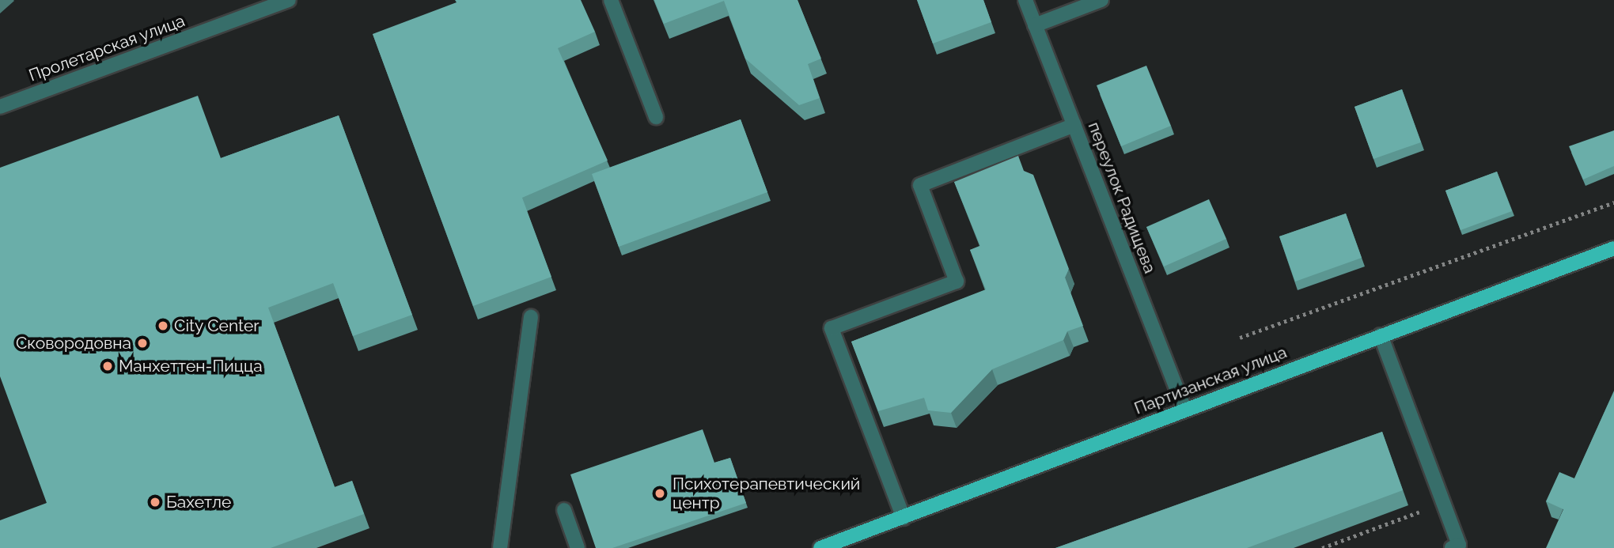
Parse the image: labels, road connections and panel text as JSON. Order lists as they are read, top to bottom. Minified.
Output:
{"streets":{"main road":["Партизанская улица"],"street":["Пролетарская улица","переулок Радищева"]},"crossings":[["переулок Радищева","Партизанская улица"]],"places":["City Center","Сковородовна","Манхеттен-Пицца","Психотерапевтический центр","Бахетле"]}
